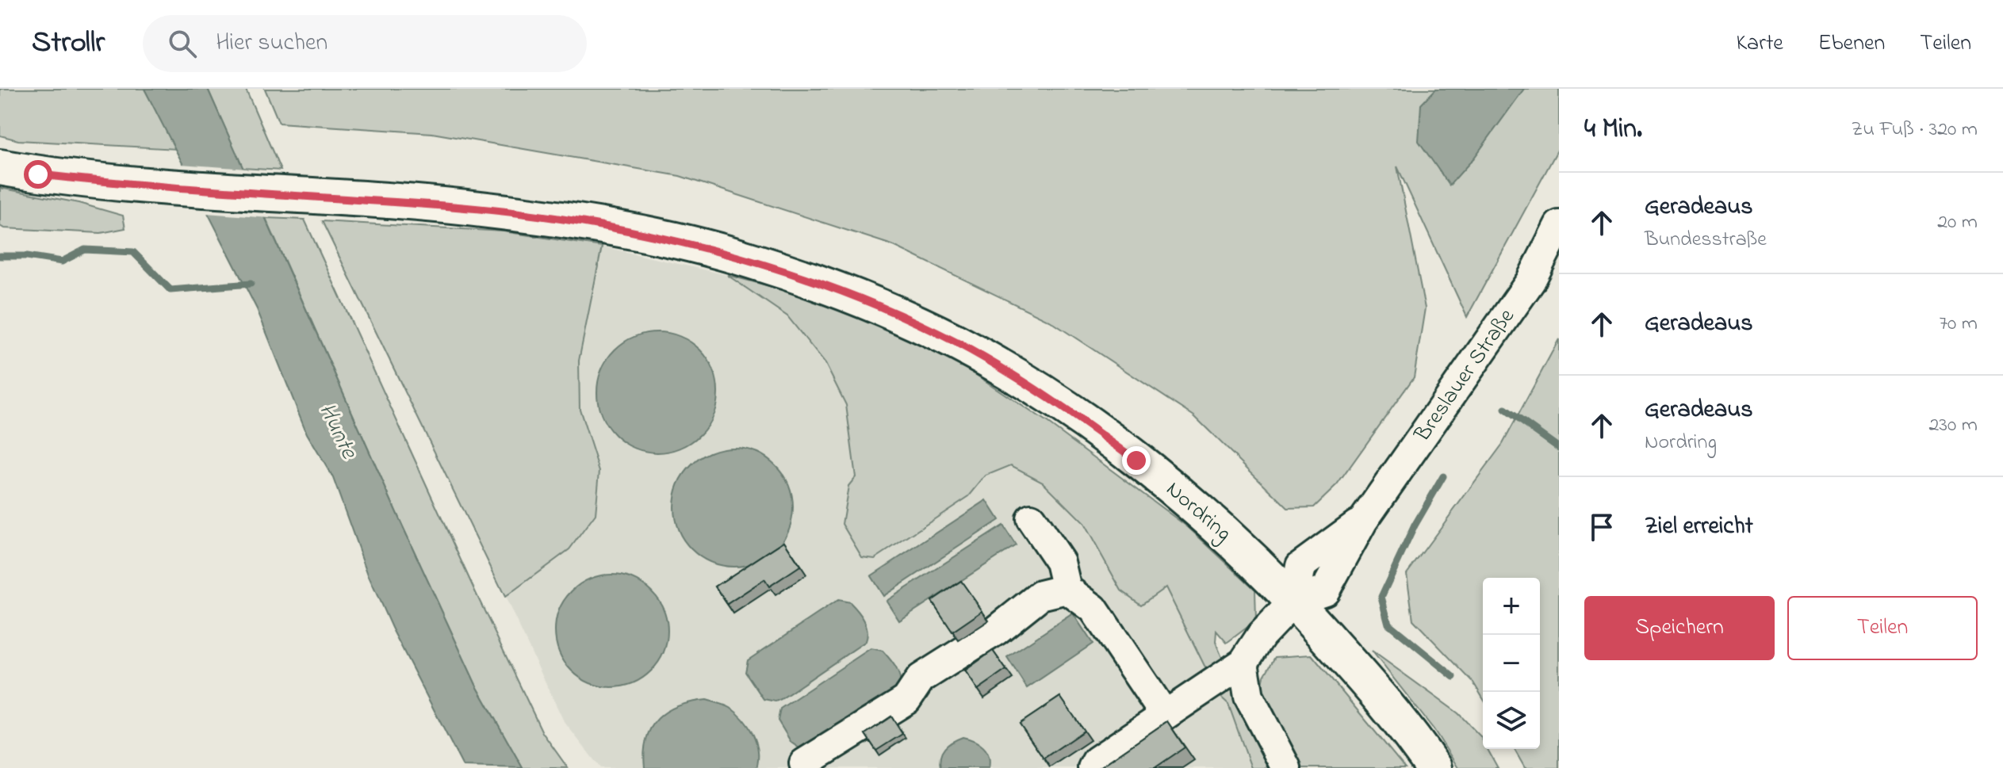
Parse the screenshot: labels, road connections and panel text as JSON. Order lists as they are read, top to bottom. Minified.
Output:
{"streets":{"main road":["Nordring"],"street":["Breslauer Straße"]},"crossings":[["Breslauer Straße","Nordring"]],"water":["Hunte"],"page":{"header":"Strollr","search":"Hier suchen","nav":["Karte","Ebenen","Teilen"],"heading":["4 Min.","Zu Fuß · 320 m"],"list":[["Geradeaus","Bundesstraße","20 m"],["Geradeaus","70 m"],["Geradeaus","Nordring","230 m"],"Ziel erreicht"],"buttons":["Speichern","Teilen"],"map_buttons":["+","−"]}}
